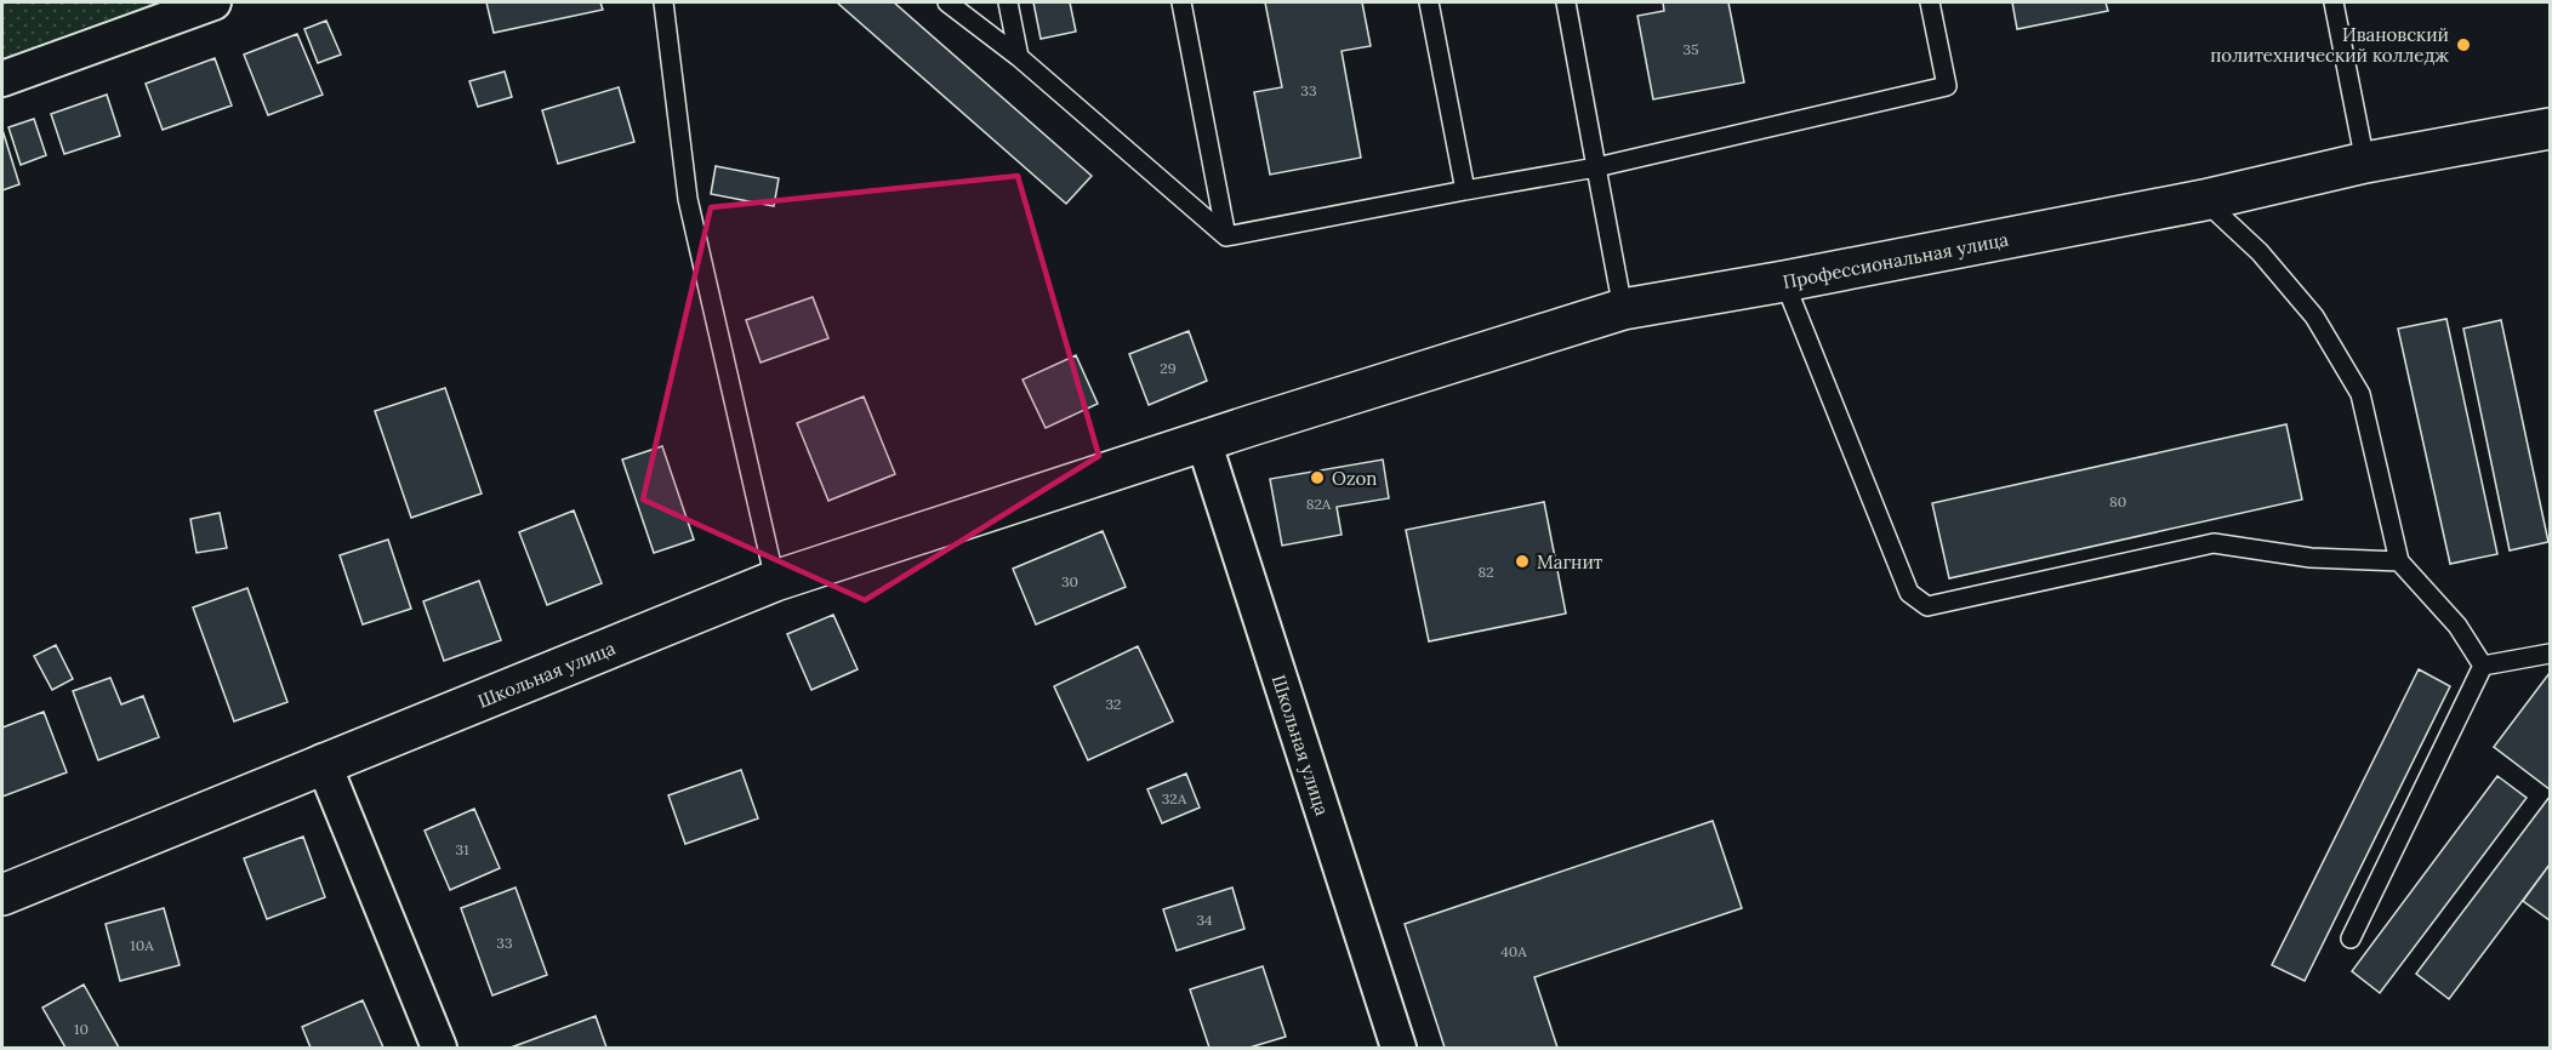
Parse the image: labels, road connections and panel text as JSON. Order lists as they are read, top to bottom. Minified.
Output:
{"streets":{"street":["Профессиональная улица","Школьная улица"]},"crossings":[["Профессиональная улица","Школьная улица"]],"places":["Ивановский политехнический колледж","Ozon","Магнит"],"house_numbers":["35","33","29","80","82А","82","30","32","32А","31","34","33","10А","40А","10"]}
